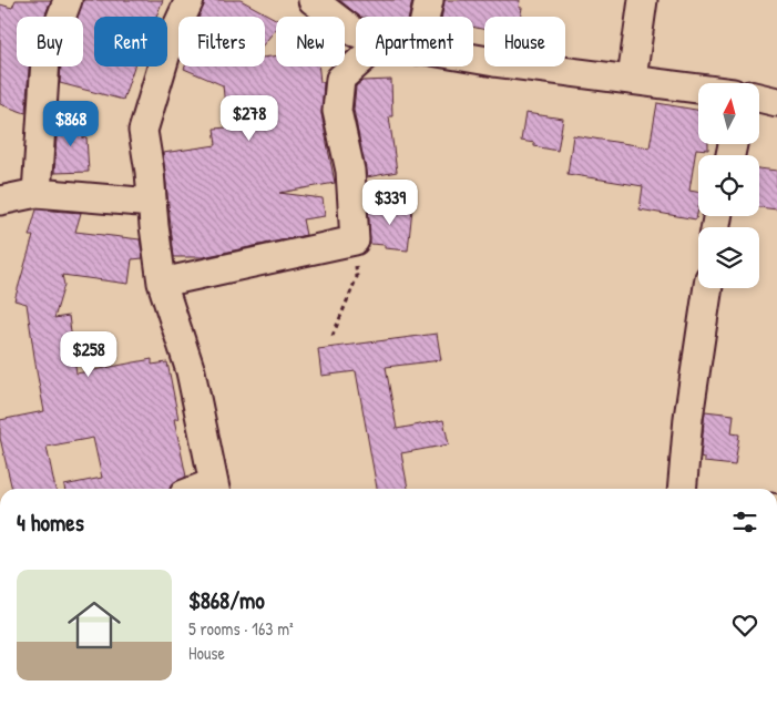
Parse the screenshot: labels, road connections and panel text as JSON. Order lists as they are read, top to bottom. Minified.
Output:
{"north":"top","page":{"chip":["Buy","Rent","Filters","New","Apartment","House"],"price":["$278","$868","$339","$258"],"heading":"4 homes","list":[{"name":"$868/mo","note":"5 rooms · 163 m² · House"}]}}
